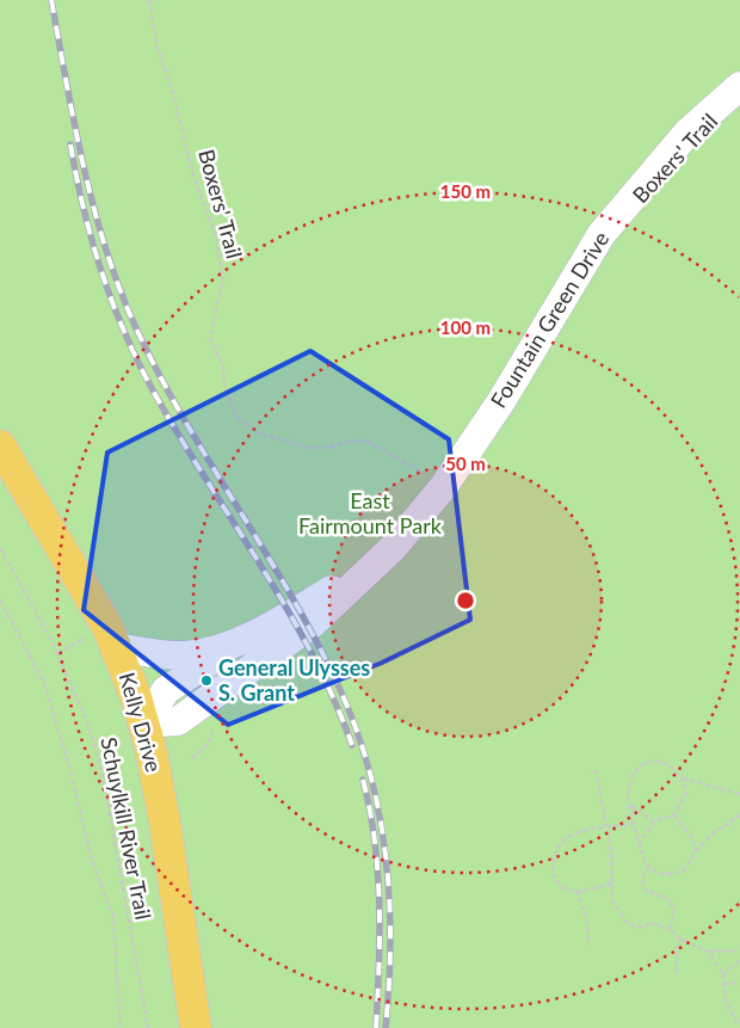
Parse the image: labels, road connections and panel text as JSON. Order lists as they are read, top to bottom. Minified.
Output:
{"streets":{"main road":["Kelly Drive"],"street":["Fountain Green Drive"],"path":["Boxers' Trail","Schuylkill River Trail"]},"crossings":[["Fountain Green Drive","Kelly Drive"]],"parks":["East Fairmount Park"],"places":["General Ulysses S. Grant"],"rings":["150 m","100 m","50 m"]}
